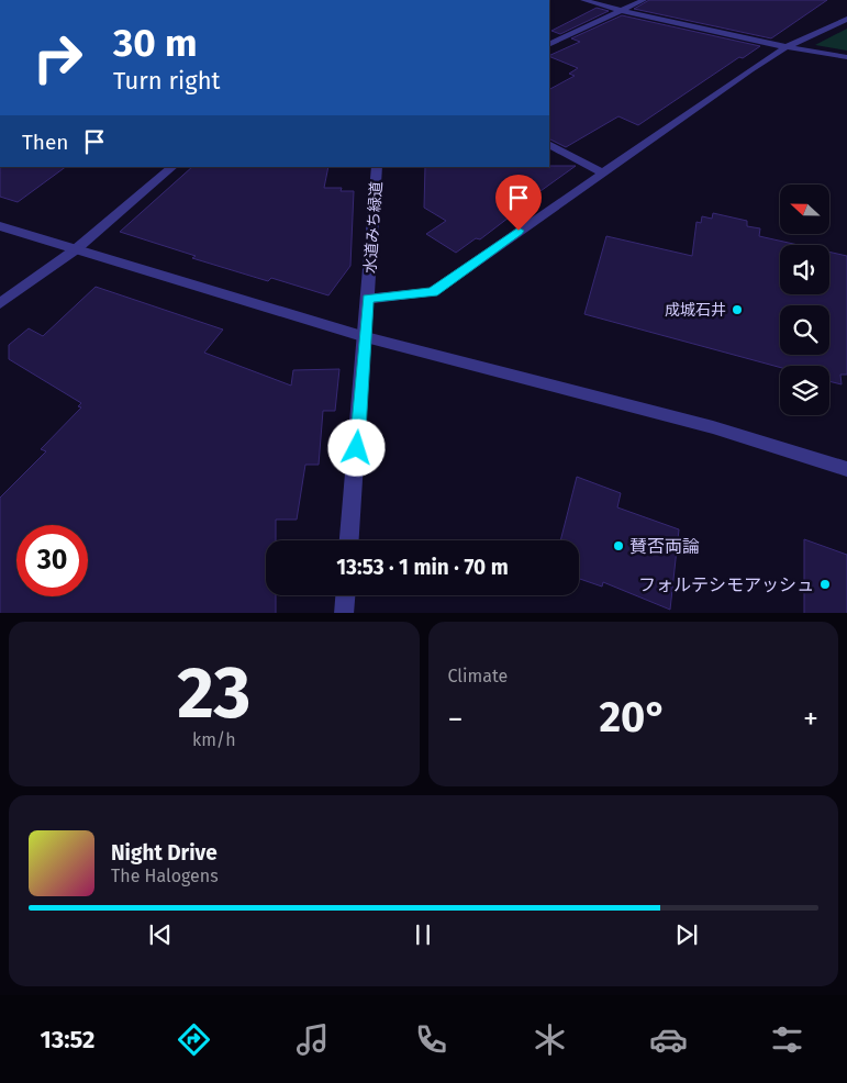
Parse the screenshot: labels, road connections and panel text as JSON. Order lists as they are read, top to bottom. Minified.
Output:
{"streets":{"street":["水道みち緑道"]},"places":["成城石井","賛否両論","フォルテシモアッシュ"],"north":"left","page":{"turn":["30 m","Turn right"],"then":"Then","limit":"30","trip":"13:53 · 1 min · 70 m","tile":[["23","km/h"],"Climate"],"heat":["−","20°","+"],"song":["Night Drive","The Halogens"],"tabs":"13:52"}}
